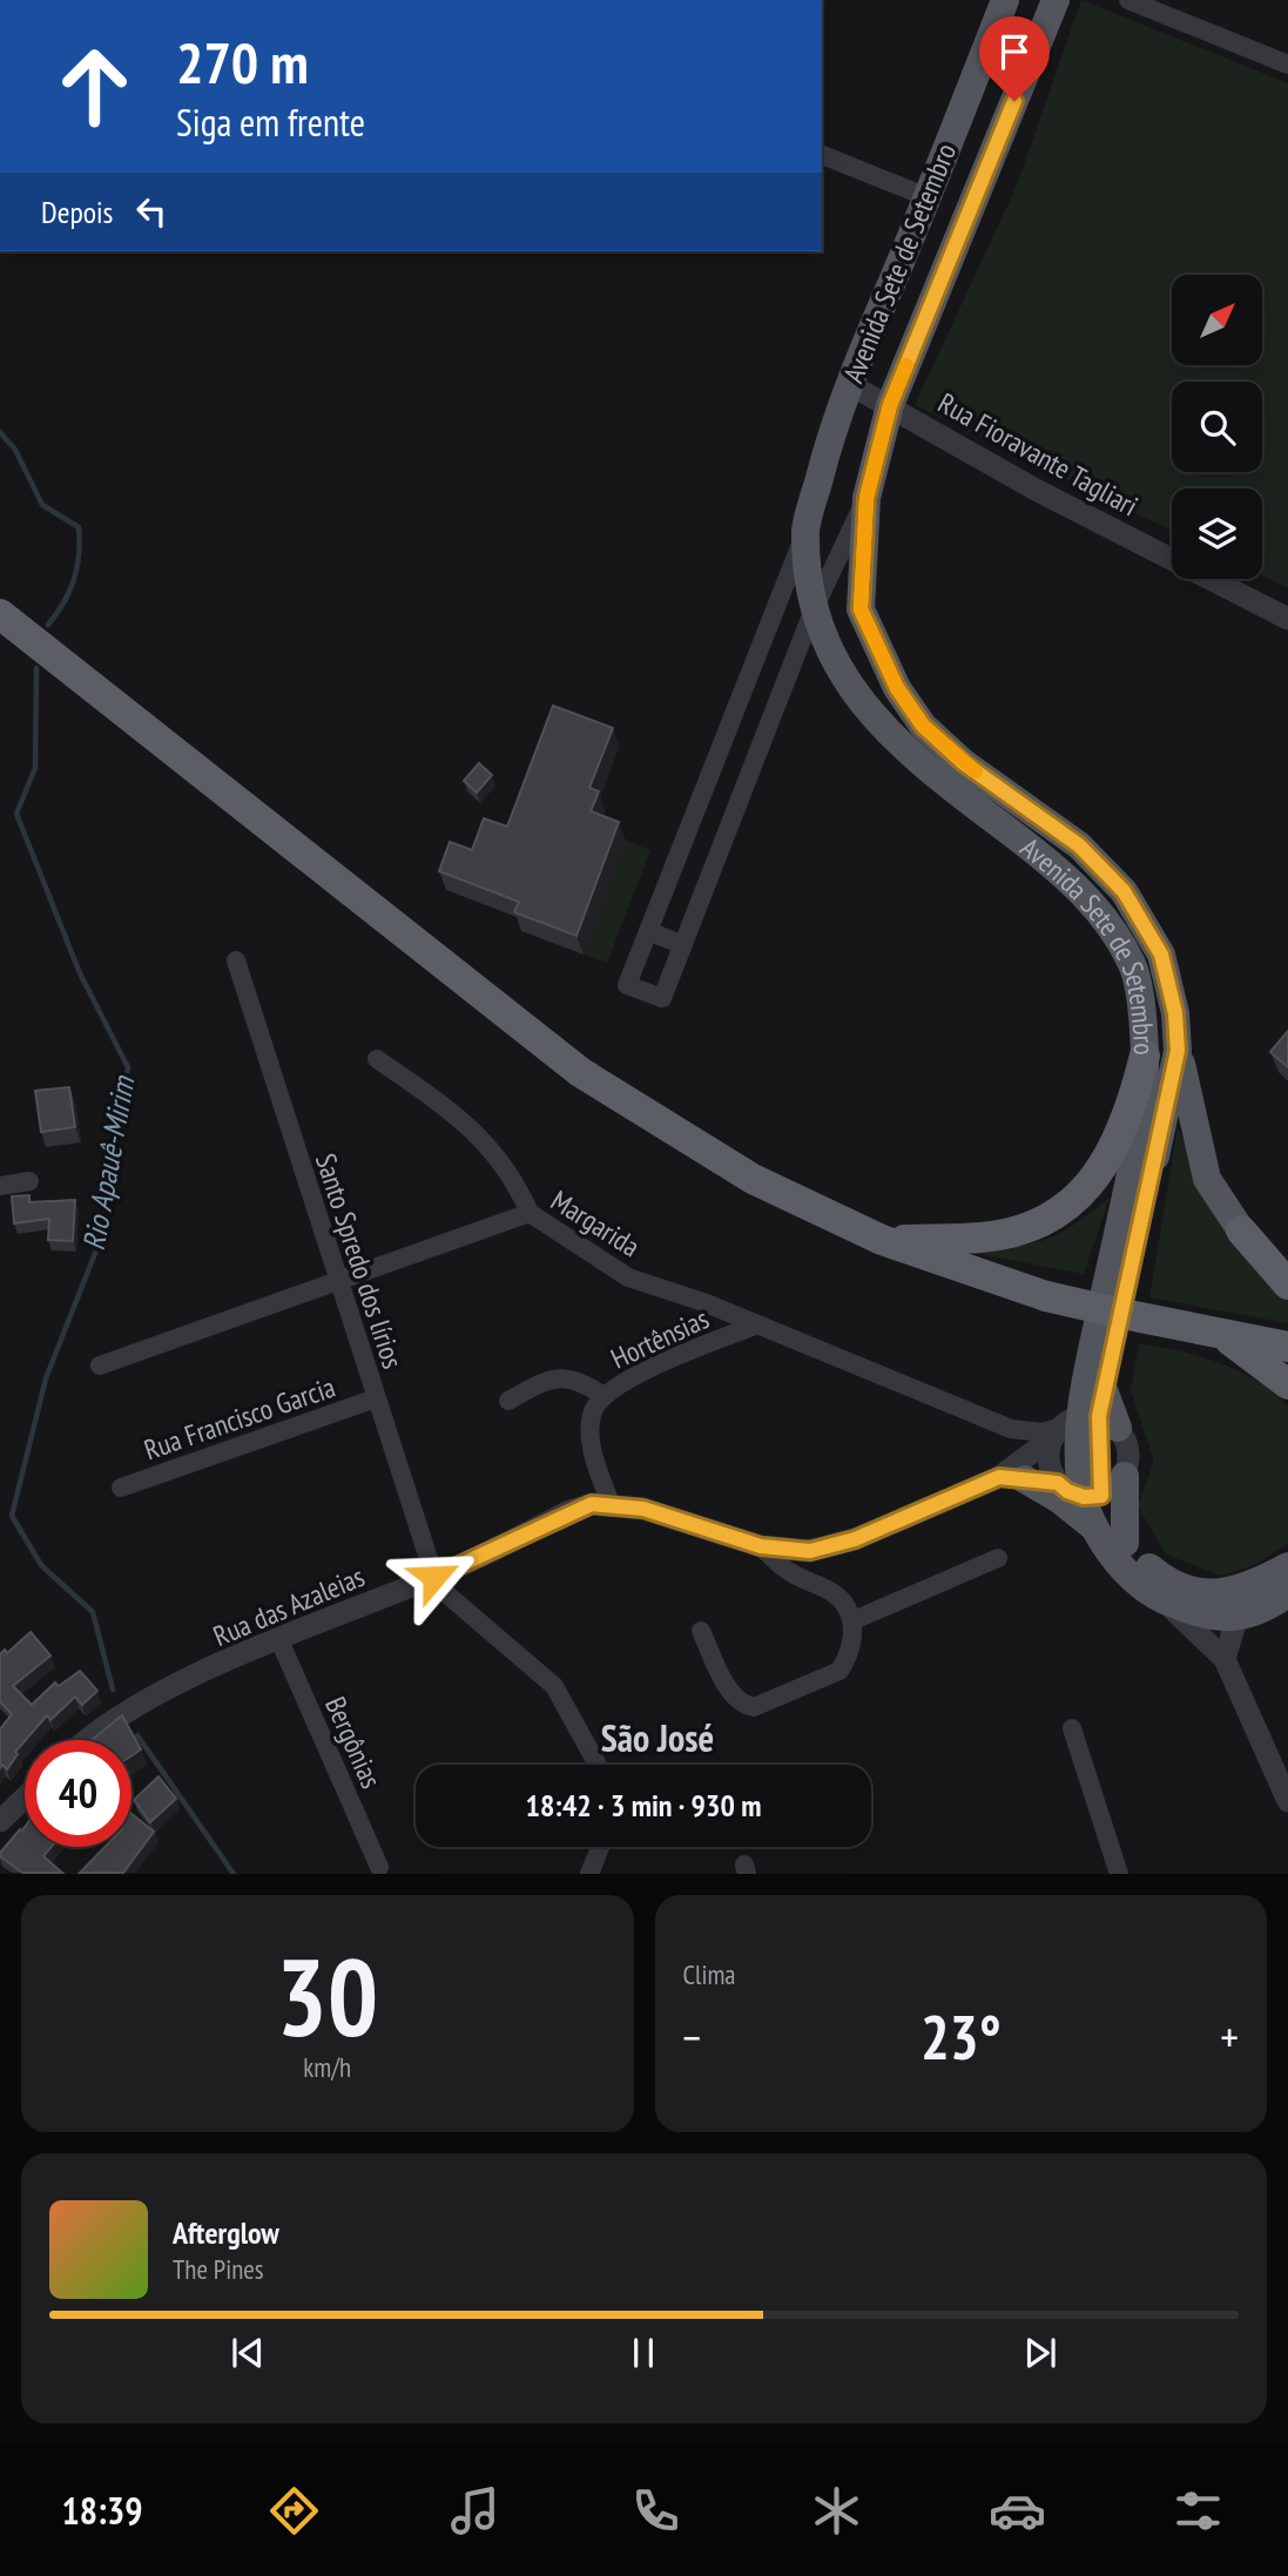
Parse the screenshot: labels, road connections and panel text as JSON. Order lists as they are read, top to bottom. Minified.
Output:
{"streets":{"main road":["Avenida Sete de Setembro"],"street":["Rua Fioravante Tagliari","Margarida","Santo Spredo dos lírios","Hortênsias","Rua Francisco Garcia","Rua das Azaleias","Bergônias"]},"crossings":[["Avenida Sete de Setembro","Rua Fioravante Tagliari"],["Avenida Sete de Setembro","Margarida"],["Avenida Sete de Setembro","Rua das Azaleias"],["Margarida","Santo Spredo dos lírios"],["Margarida","Hortênsias"],["Margarida","Rua das Azaleias"],["Santo Spredo dos lírios","Rua Francisco Garcia"],["Santo Spredo dos lírios","Rua das Azaleias"],["Hortênsias","Rua das Azaleias"],["Rua das Azaleias","Bergônias"]],"districts":["São José"],"water":["Rio Apauê-Mirim"],"north":"top right","page":{"turn":["270 m","Siga em frente"],"then":"Depois","limit":"40","trip":"18:42 · 3 min · 930 m","tile":[["30","km/h"],"Clima"],"heat":["−","23°","+"],"song":["Afterglow","The Pines"],"tabs":"18:39"}}
